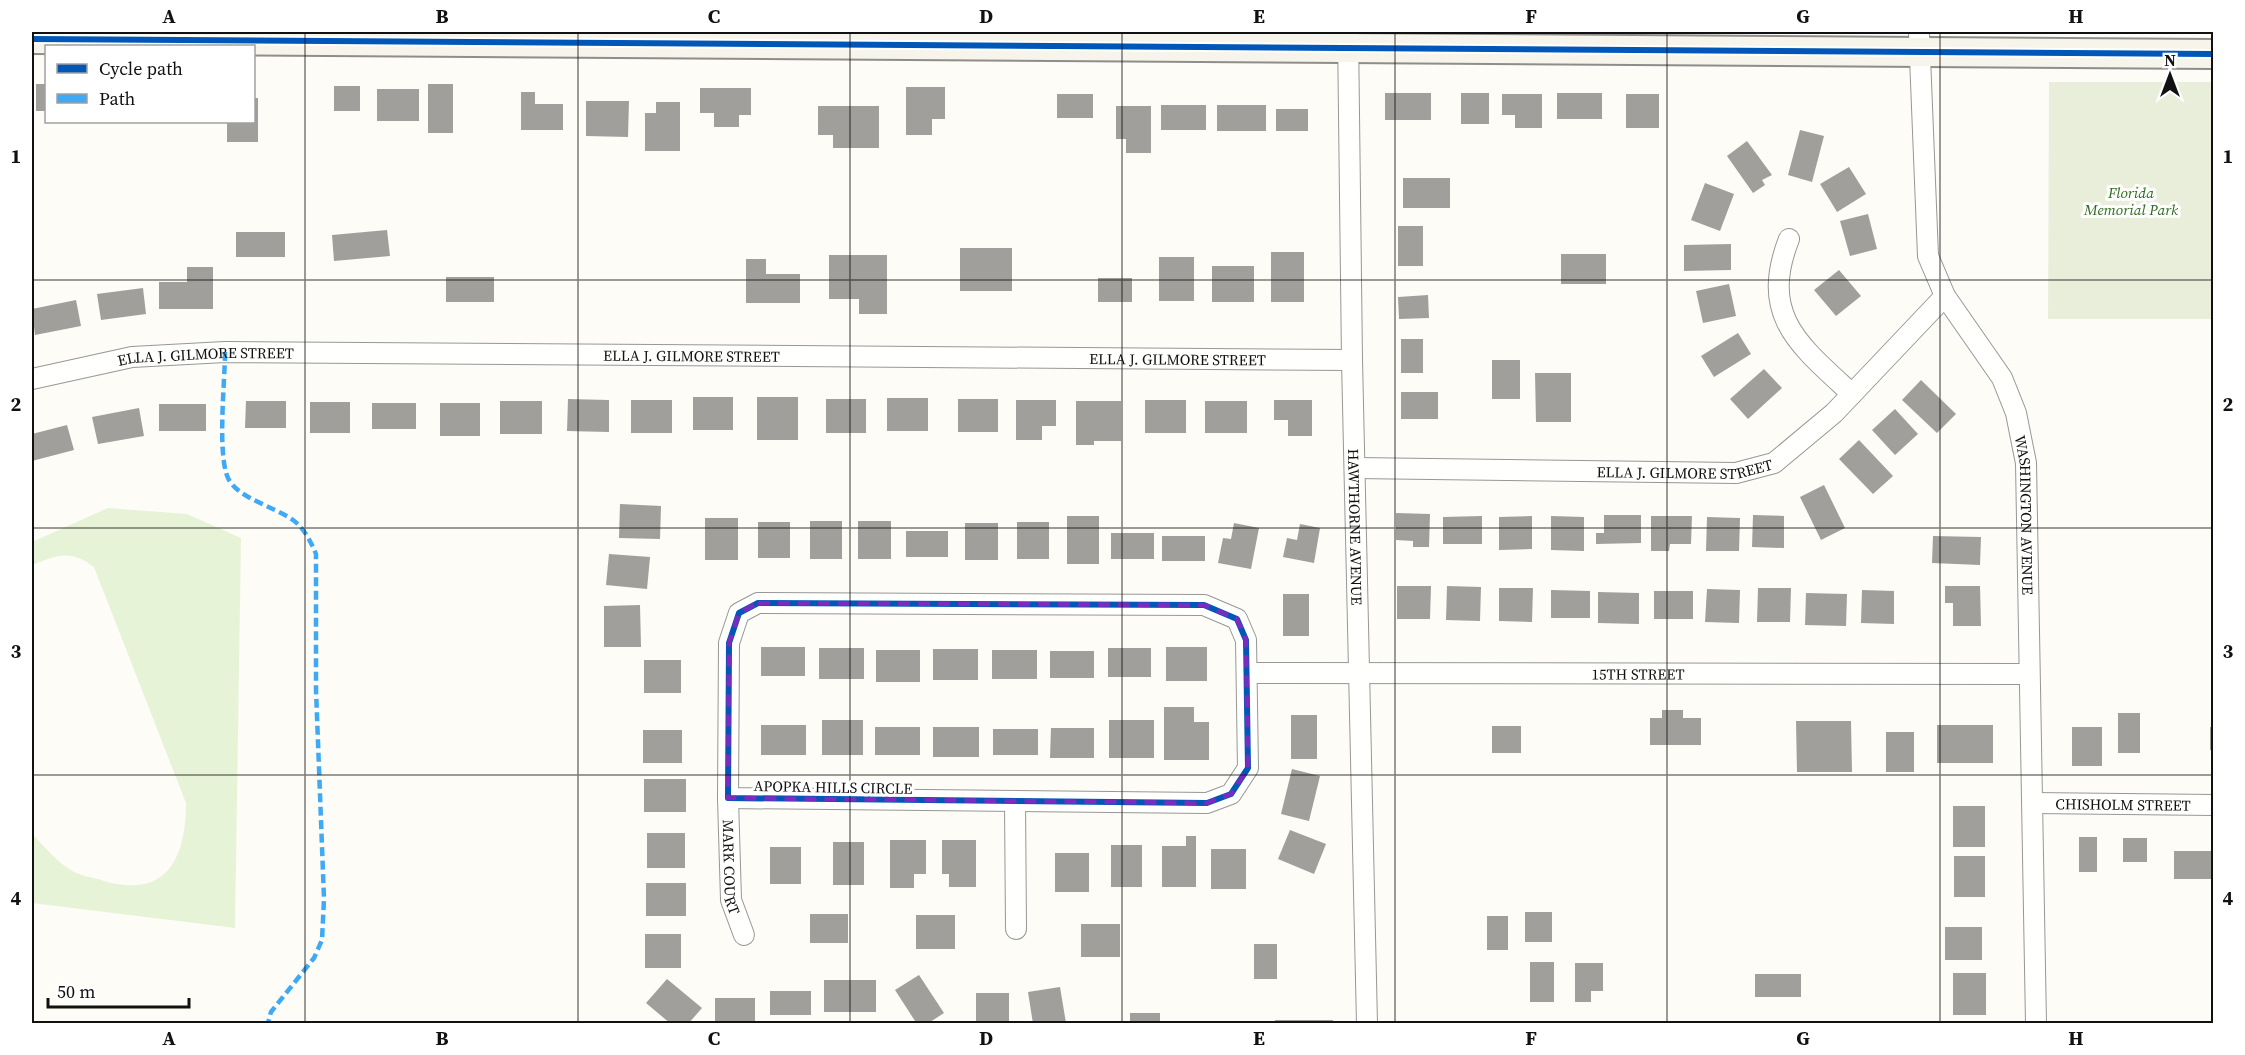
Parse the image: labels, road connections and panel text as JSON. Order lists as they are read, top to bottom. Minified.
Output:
{"streets":{"street":["ELLA J. GILMORE STREET","WASHINGTON AVENUE","HAWTHORNE AVENUE","15TH STREET","APOPKA HILLS CIRCLE","CHISHOLM STREET","MARK COURT"]},"crossings":[["ELLA J. GILMORE STREET","WASHINGTON AVENUE"],["ELLA J. GILMORE STREET","HAWTHORNE AVENUE"],["WASHINGTON AVENUE","15TH STREET"],["WASHINGTON AVENUE","CHISHOLM STREET"],["HAWTHORNE AVENUE","15TH STREET"],["15TH STREET","APOPKA HILLS CIRCLE"],["APOPKA HILLS CIRCLE","MARK COURT"]],"parks":["Florida Memorial Park"],"legend":["Cycle path","Path"],"scale_bar":"50 m","north":"top","grid":{"columns":["A","B","C","D","E","F","G","H"],"rows":["1","2","3","4"]}}
